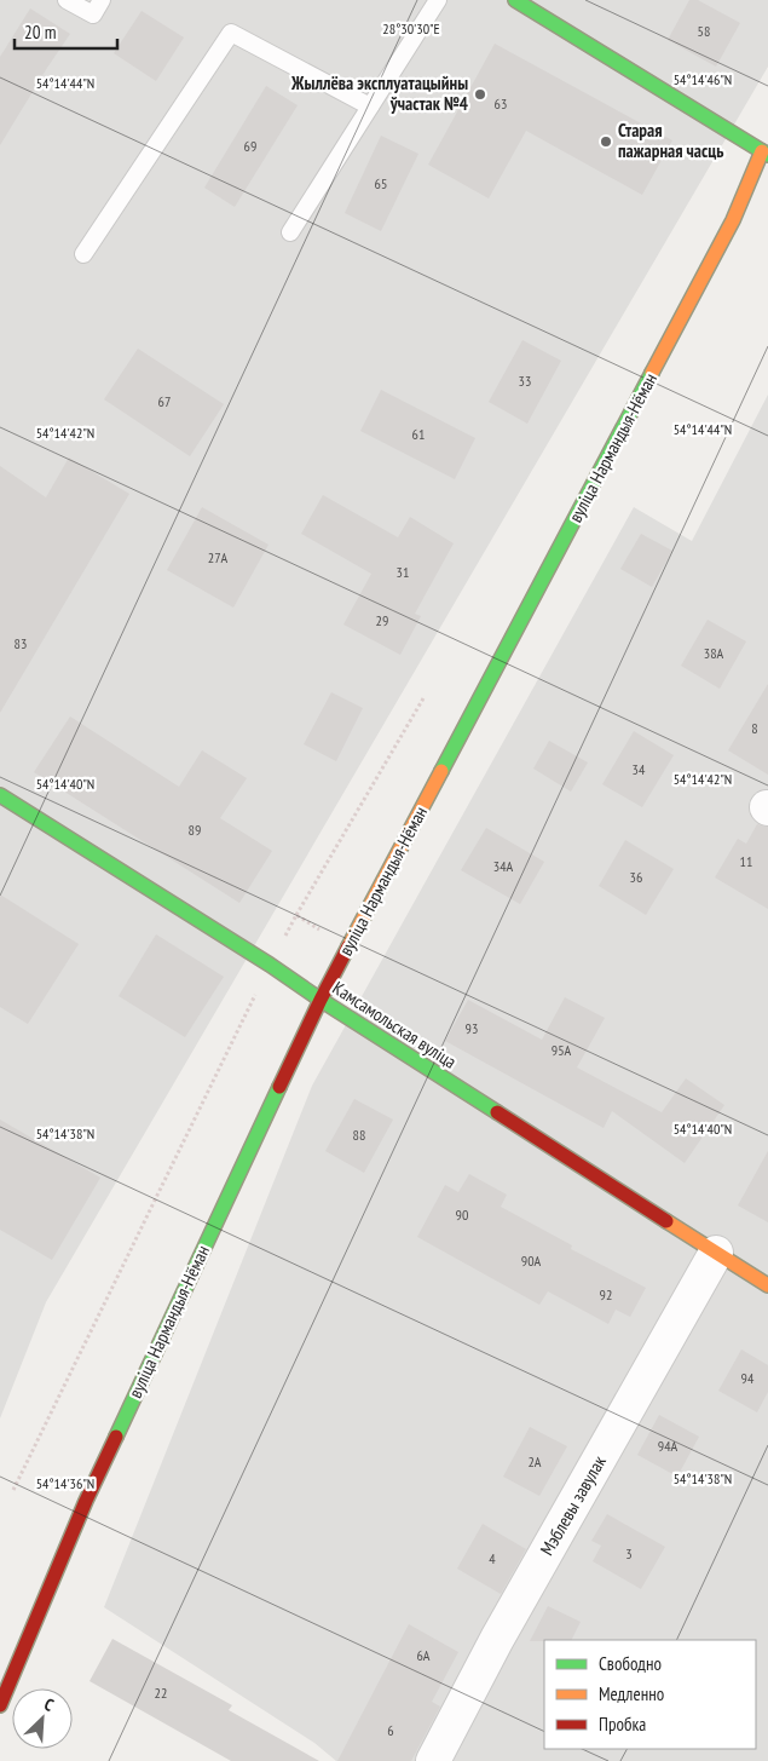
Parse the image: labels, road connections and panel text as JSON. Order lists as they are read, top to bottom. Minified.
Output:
{"streets":{"street":["вуліца Нармандыя-Нёман","Камсамольская вуліца","Мэблевы завулак"]},"crossings":[["вуліца Нармандыя-Нёман","Камсамольская вуліца"],["Камсамольская вуліца","Мэблевы завулак"]],"places":["Жыллёва эксплуатацыйны ўчастак №4","Старая пажарная часць"],"house_numbers":["58","63","69","65","33","67","61","27А","31","29","83","38А","8","34","89","11","34А","36","93","95А","88","90","90А","92","94","94А","2А","3","4","6А","22","6"],"legend":["Свободно","Медленно","Пробка"],"scale_bar":"20 m","north":"top right","coordinates":["28°30'30\"E","54°14'46\"N","54°14'44\"N","54°14'42\"N","54°14'40\"N","54°14'38\"N","54°14'36\"N"]}
